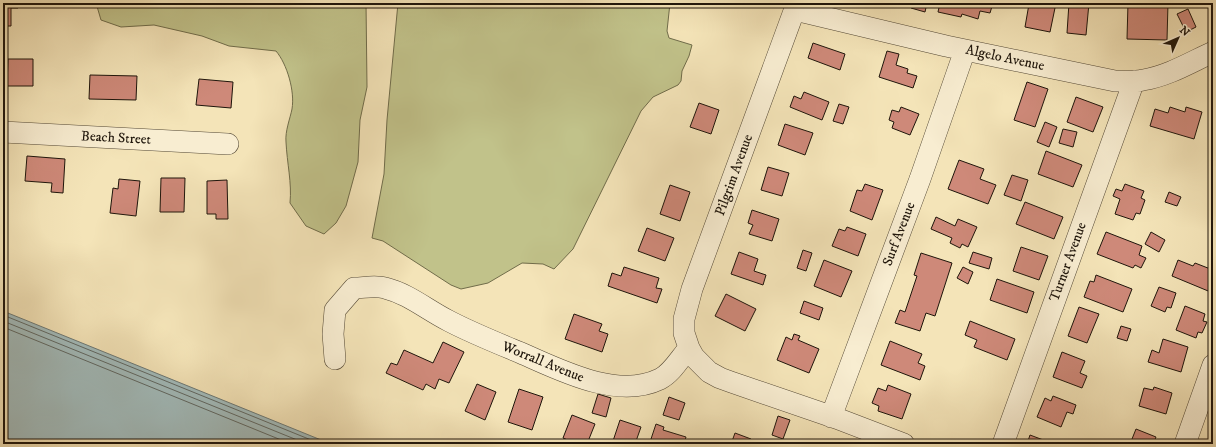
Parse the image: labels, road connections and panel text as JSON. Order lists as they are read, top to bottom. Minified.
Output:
{"streets":{"street":["Algelo Avenue","Beach Street","Pilgrim Avenue","Surf Avenue","Turner Avenue","Worrall Avenue"]},"crossings":[["Algelo Avenue","Pilgrim Avenue"],["Algelo Avenue","Surf Avenue"],["Algelo Avenue","Turner Avenue"],["Pilgrim Avenue","Worrall Avenue"]],"north":"top right"}
